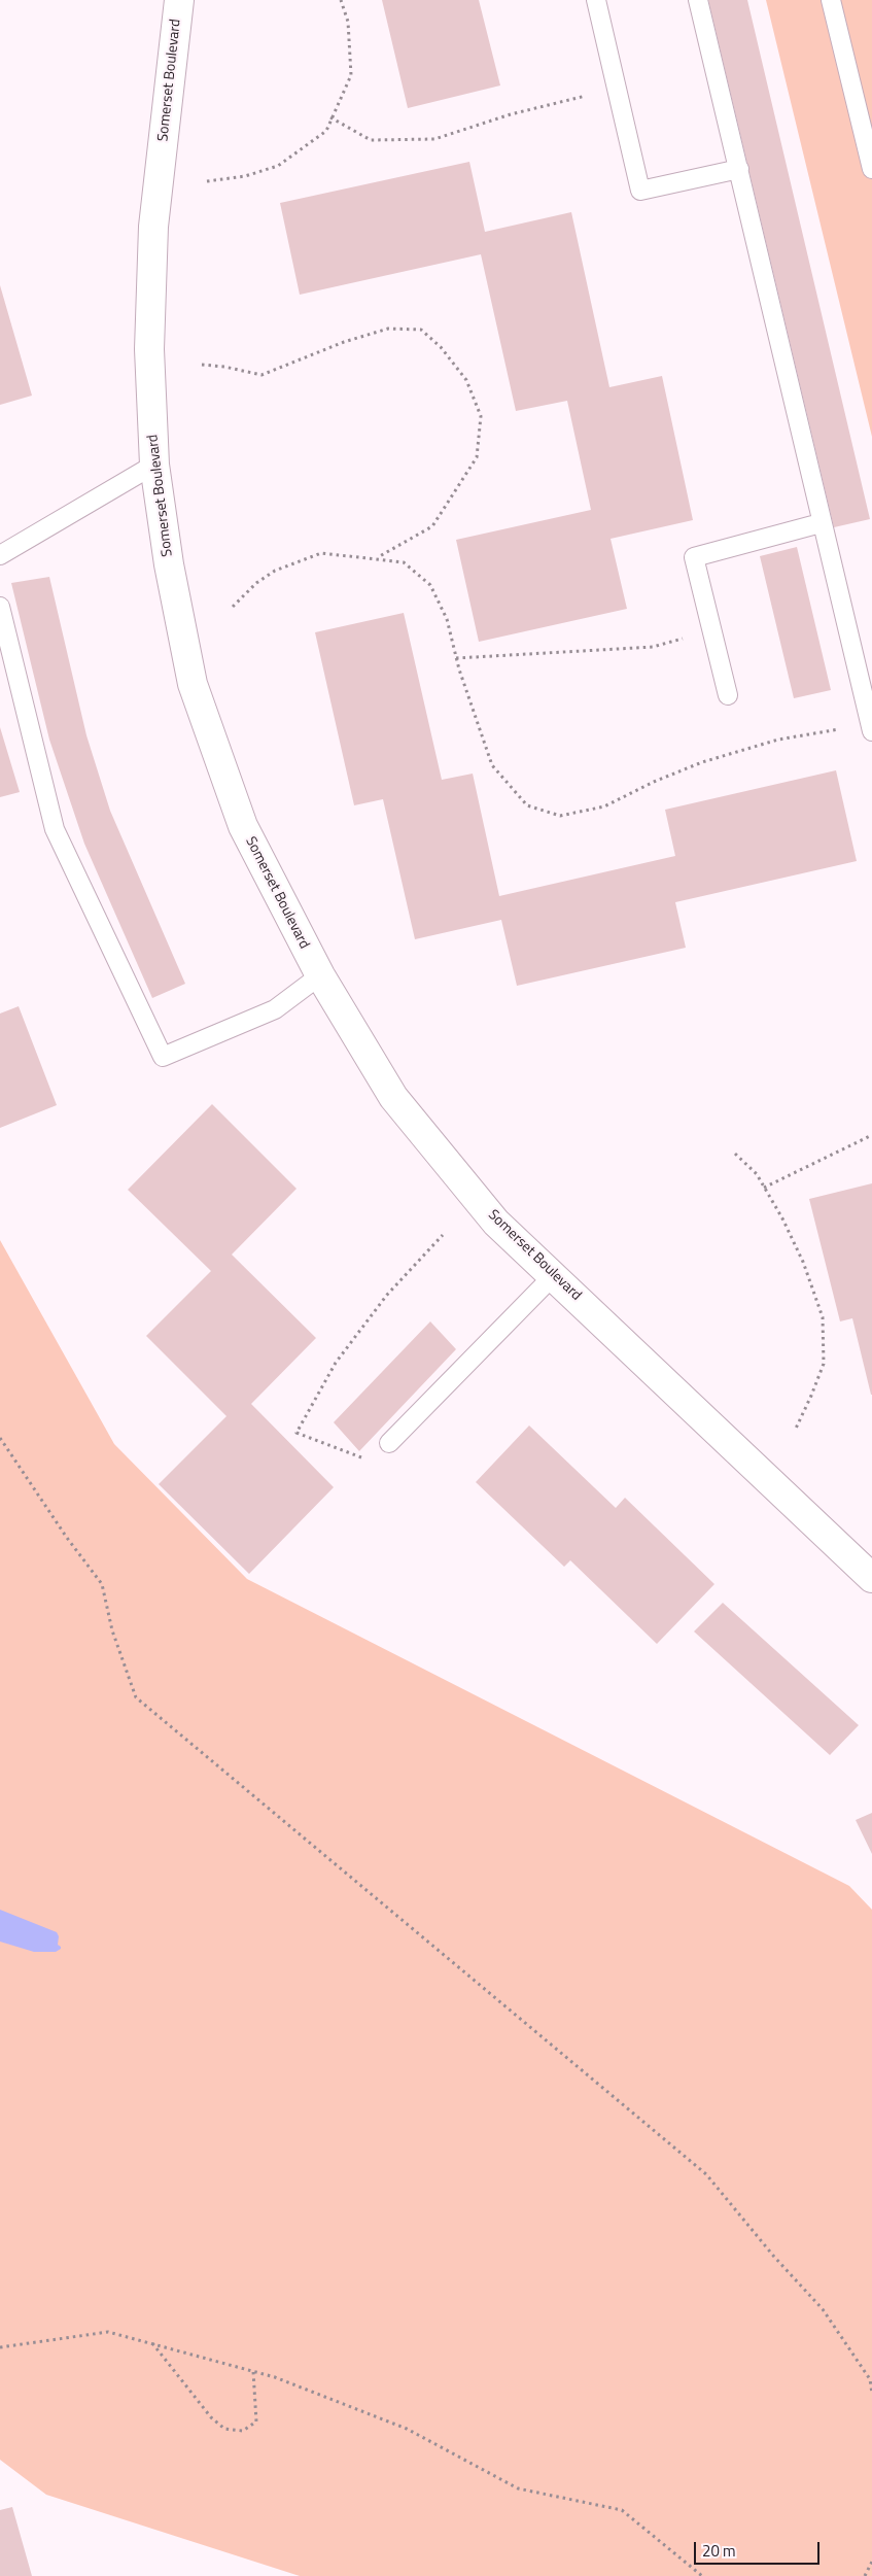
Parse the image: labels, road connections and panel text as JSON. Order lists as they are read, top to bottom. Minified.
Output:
{"streets":{"street":["Somerset Boulevard"]},"scale_bar":"20 m"}
